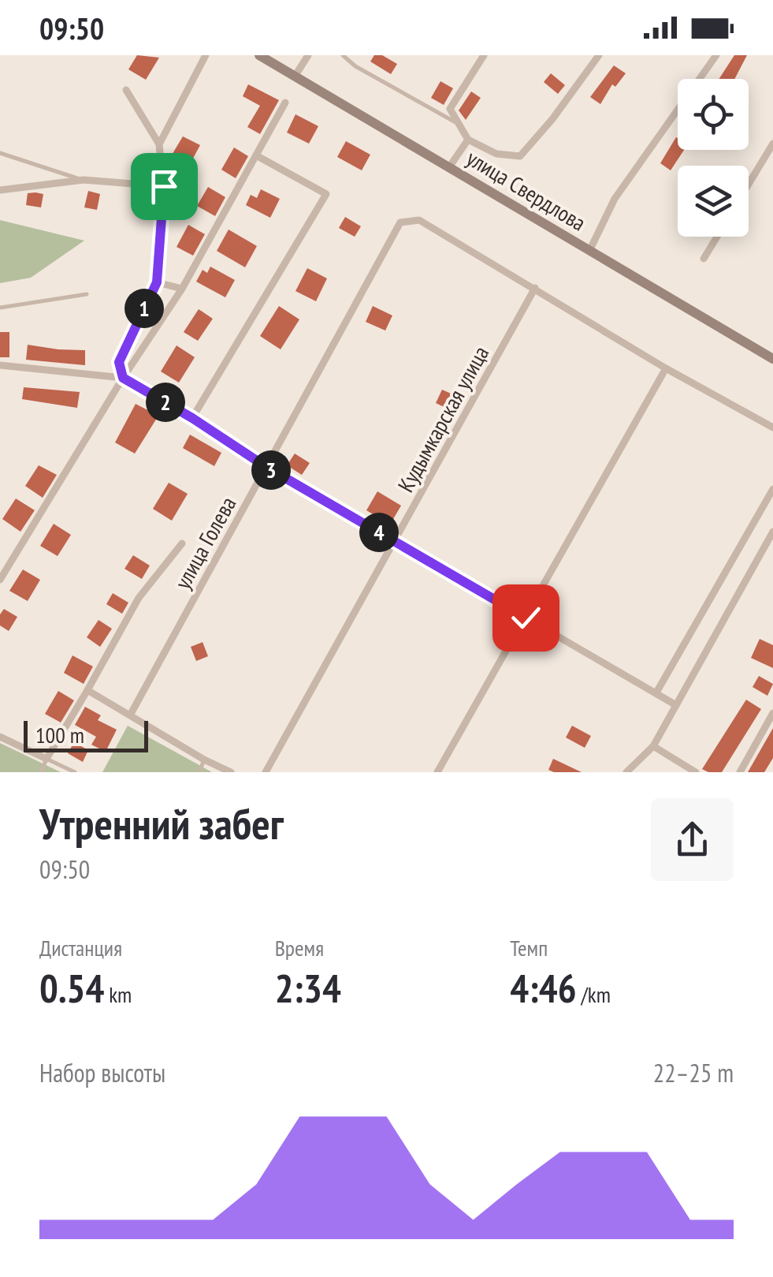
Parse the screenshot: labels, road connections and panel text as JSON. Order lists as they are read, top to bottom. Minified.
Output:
{"streets":{"main road":["улица Свердлова"],"street":["Кудымкарская улица","улица Голева"]},"crossings":[["Кудымкарская улица","улица Голева"]],"scale_bar":"100 m","page":{"status":"09:50","pins":["1","2","3","4"],"scale":"100 m","heading":["Утренний забег","09:50"],"stats":[["Дистанция","0.54 km"],["Время","2:34"],["Темп","4:46 /km"]],"chart":["Набор высоты","22–25 m"]}}
